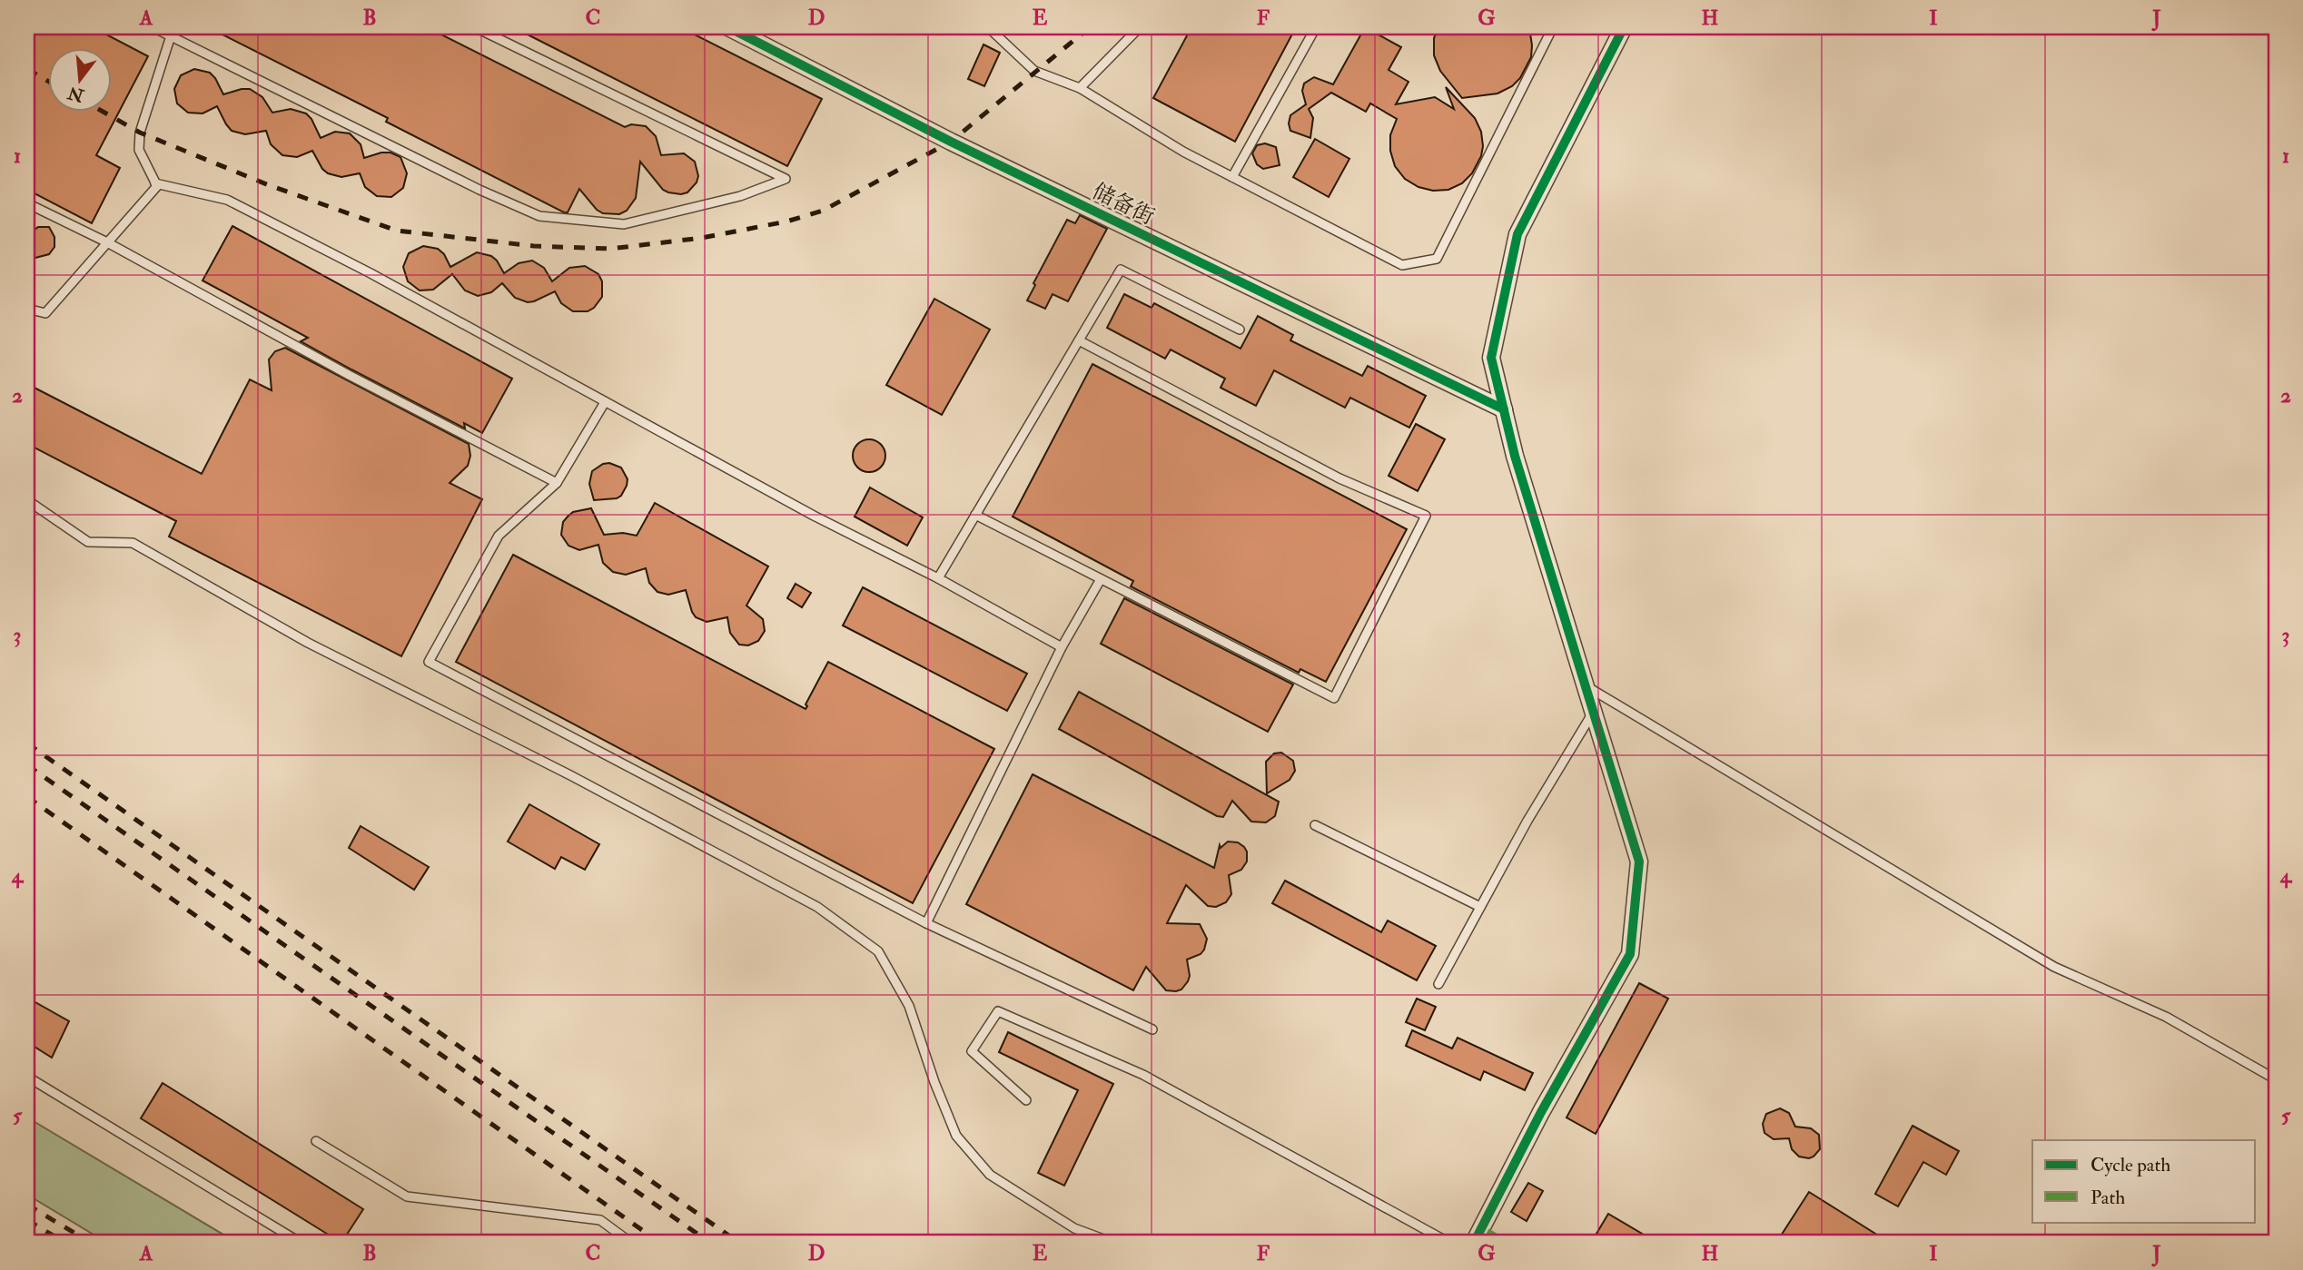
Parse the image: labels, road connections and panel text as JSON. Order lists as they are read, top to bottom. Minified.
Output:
{"streets":{"street":["储备街"]},"legend":["Cycle path","Path"],"north":"bottom","grid":{"columns":["A","B","C","D","E","F","G","H","I","J"],"rows":["1","2","3","4","5"]}}
